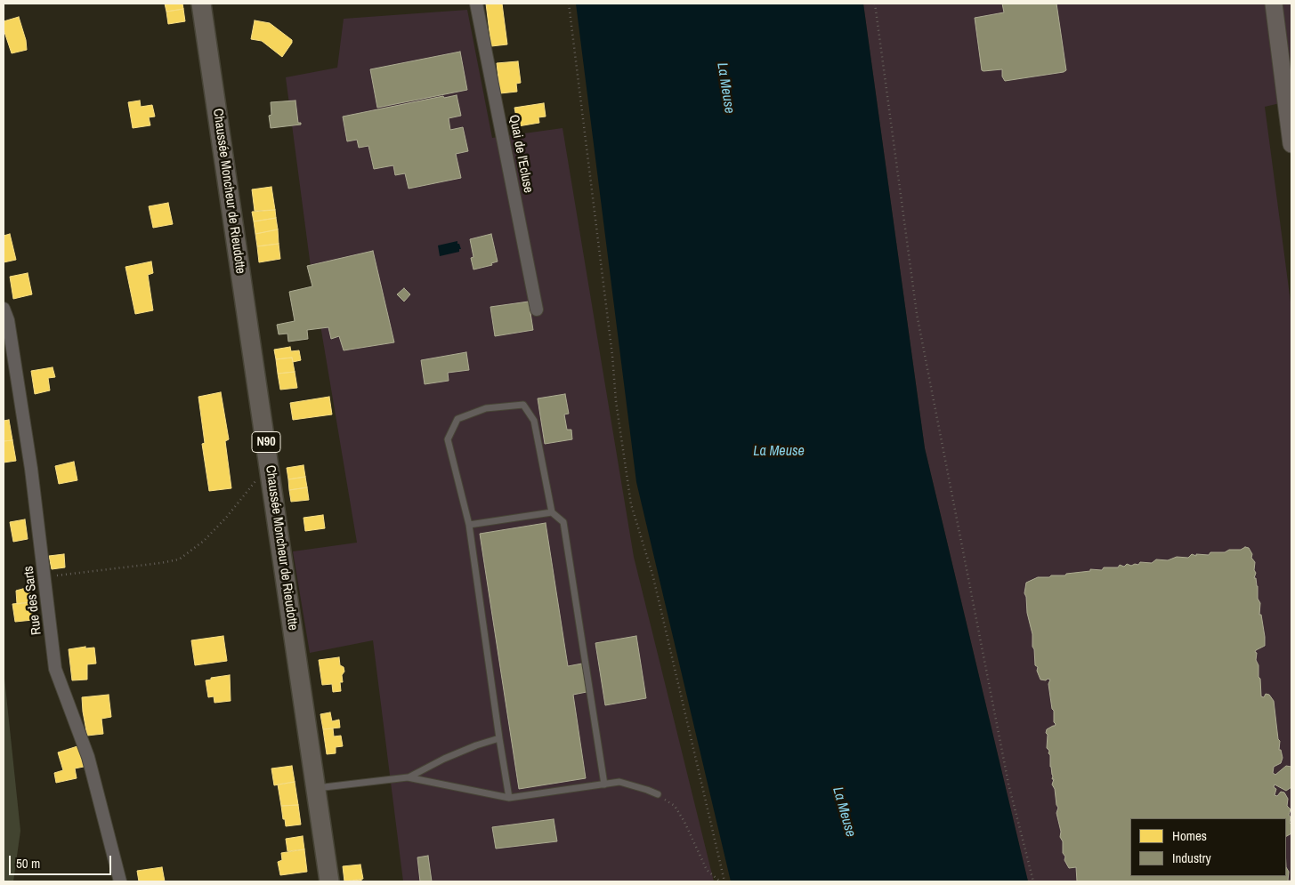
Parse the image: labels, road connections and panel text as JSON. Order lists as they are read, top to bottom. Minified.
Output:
{"streets":{"main road":["Chaussée Moncheur de Rieudotte","N90"],"street":["Quai de l'Ecluse","Rue des Sarts"]},"water":["La Meuse"],"legend":["Homes","Industry"],"scale_bar":"50 m"}
